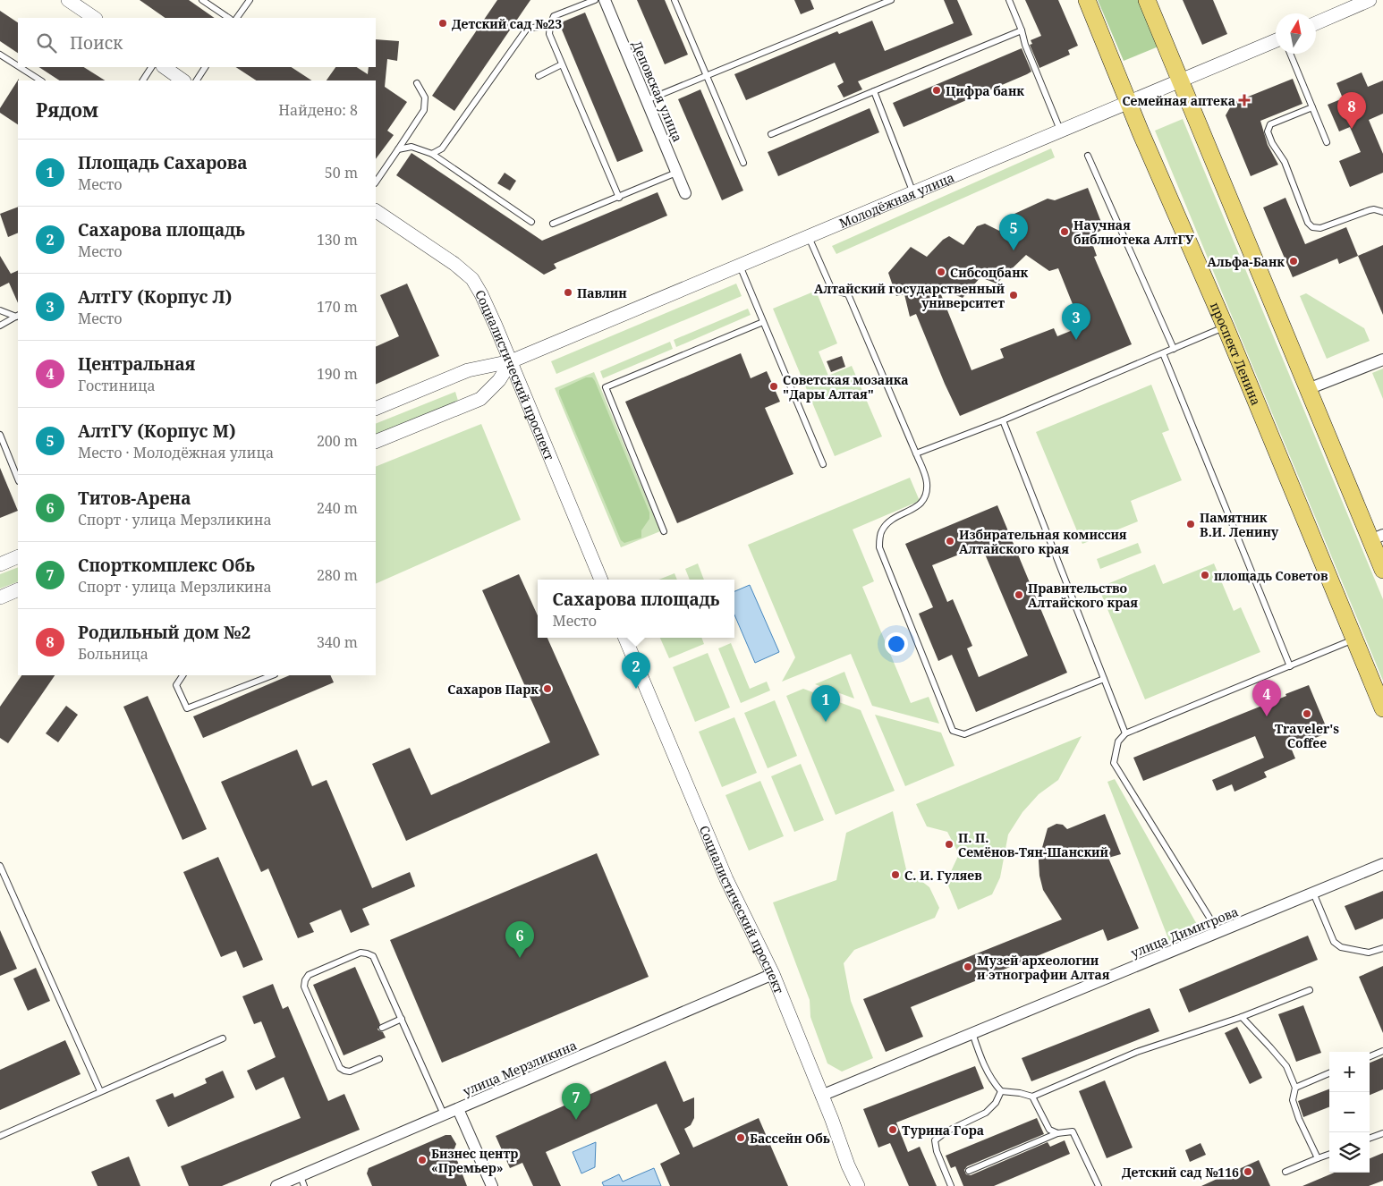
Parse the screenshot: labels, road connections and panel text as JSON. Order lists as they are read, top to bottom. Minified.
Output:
{"streets":{"main road":["проспект Ленина"],"street":["Деповская улица","Молодёжная улица","Социалистический проспект","улица Димитрова","улица Мерзликина"]},"crossings":[["Молодёжная улица","проспект Ленина"],["Молодёжная улица","Социалистический проспект"],["Социалистический проспект","улица Димитрова"],["Социалистический проспект","улица Мерзликина"]],"places":{"other":["Детский сад №23","Цифра банк","Научная библиотека АлтГУ","Альфа-Банк","Сибсоцбанк","Павлин","Алтайский государственный университет","Советская мозаика \"Дары Алтая\"","Памятник В.И. Ленину","Избирательная комиссия Алтайского края","площадь Советов","Правительство Алтайского края","Сахаров Парк","Traveler's Coffee","П. П. Семёнов-Тян-Шанский","С. И. Гуляев","Музей археологии и этнографии Алтая","Турина Гора","Бассейн Обь","Бизнес центр «Премьер»","Детский сад №116"],"health":["Семейная аптека"]},"north":"top","page":{"search":"Поиск","heading":["Рядом","Найдено: 8"],"pins":["8","5","3","2","4","1","6","7"],"list":[{"mark":"1","name":"Площадь Сахарова","note":"Место","value":"50 m"},{"mark":"2","name":"Сахарова площадь","note":"Место","value":"130 m"},{"mark":"3","name":"АлтГУ (Корпус Л)","note":"Место","value":"170 m"},{"mark":"4","name":"Центральная","note":"Гостиница","value":"190 m"},{"mark":"5","name":"АлтГУ (Корпус М)","note":"Место · Молодёжная улица","value":"200 m"},{"mark":"6","name":"Титов-Арена","note":"Спорт · улица Мерзликина","value":"240 m"},{"mark":"7","name":"Спорткомплекс Обь","note":"Спорт · улица Мерзликина","value":"280 m"},{"mark":"8","name":"Родильный дом №2","note":"Больница","value":"340 m"}],"popup":["Сахарова площадь","Место"],"map_buttons":["+","−"]}}
